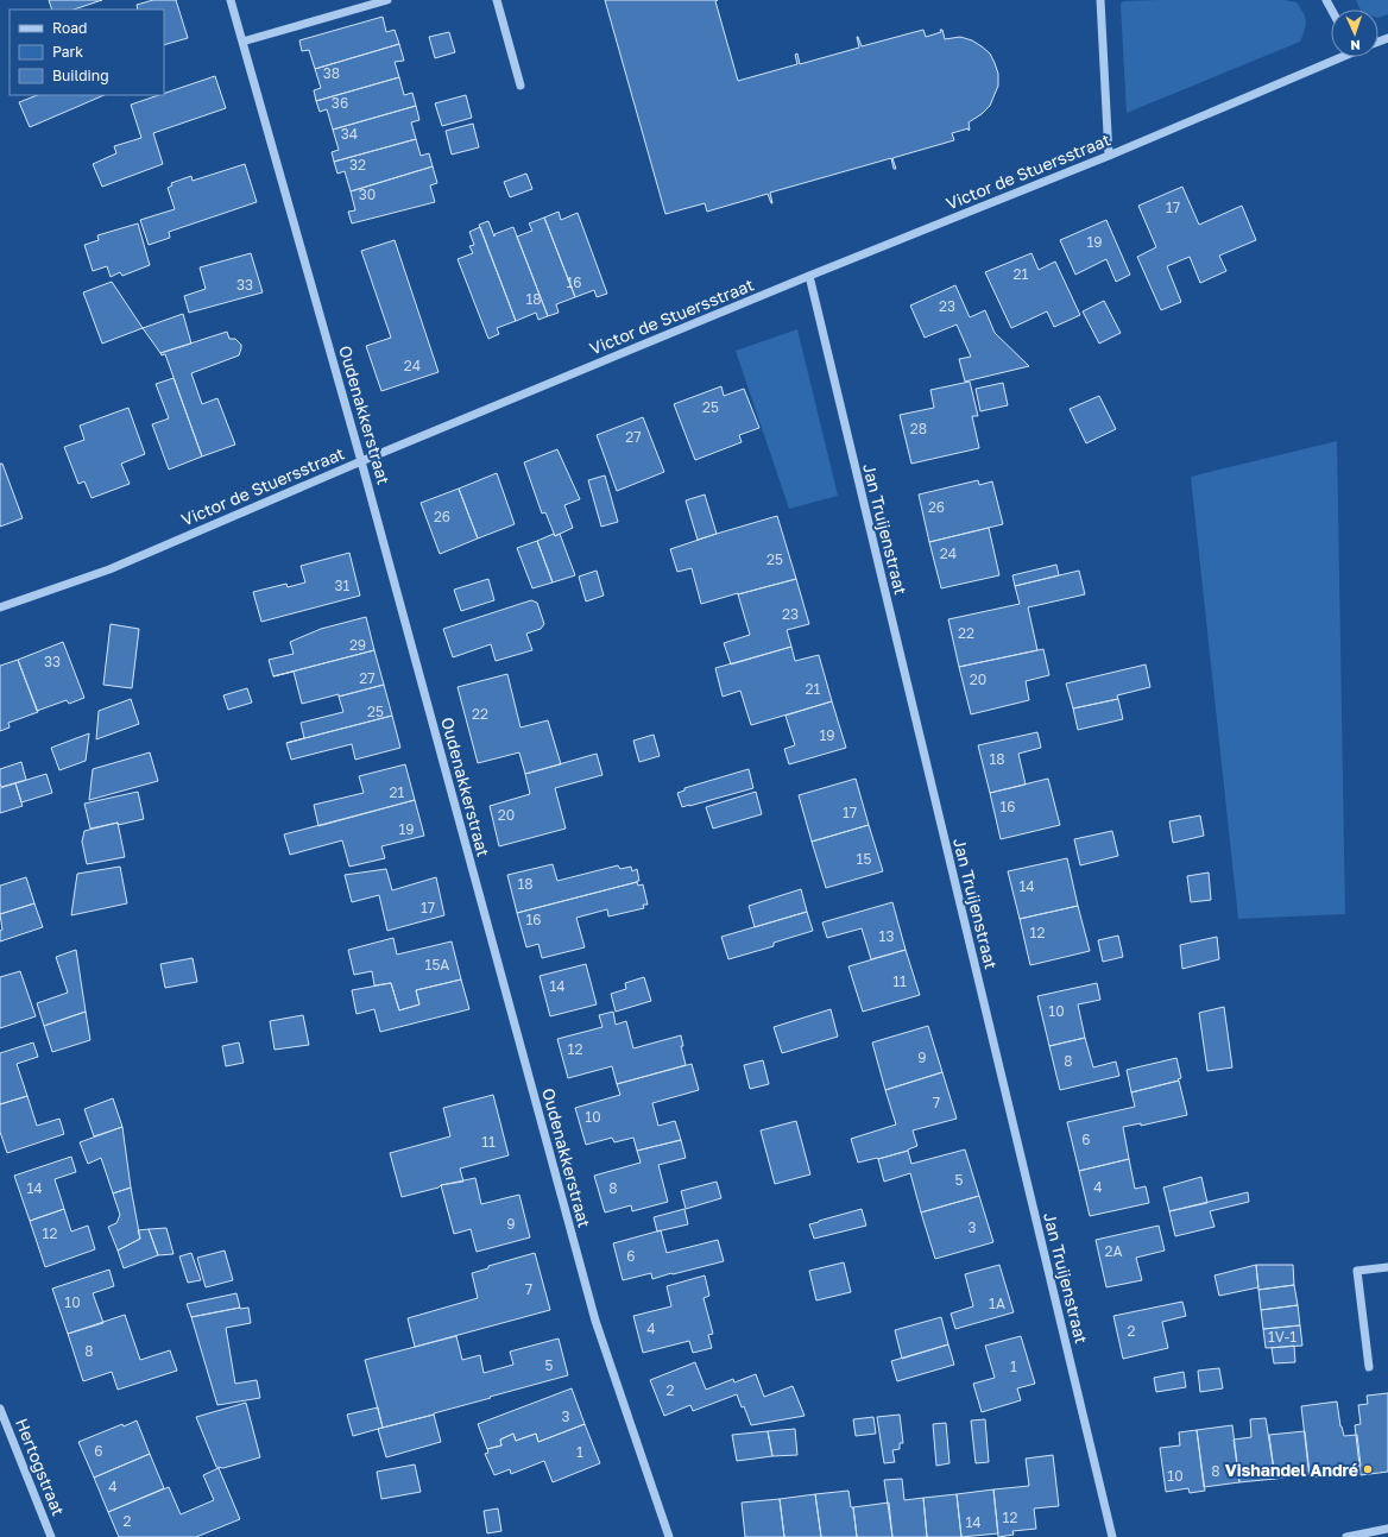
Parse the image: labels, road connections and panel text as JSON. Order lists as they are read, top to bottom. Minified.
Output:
{"streets":{"street":["Victor de Stuersstraat","Oudenakkerstraat","Jan Truijenstraat","Hertogstraat"]},"crossings":[["Victor de Stuersstraat","Oudenakkerstraat"],["Victor de Stuersstraat","Jan Truijenstraat"]],"places":["Vishandel André"],"house_numbers":["38","36","34","32","30","17","19","21","16","33","18","23","24","25","28","27","26","26","24","25","31","23","22","29","33","27","20","21","25","22","19","18","21","16","17","20","19","15","18","14","17","16","12","13","15A","11","14","10","12","9","8","7","10","6","11","5","4","14","8","9","3","12","2A","6","7","10","1A","4","2","1V-1","8","5","1","2","3","6","1","8","10","4","12","2","14"],"legend":["Road","Park","Building"],"north":"bottom"}
